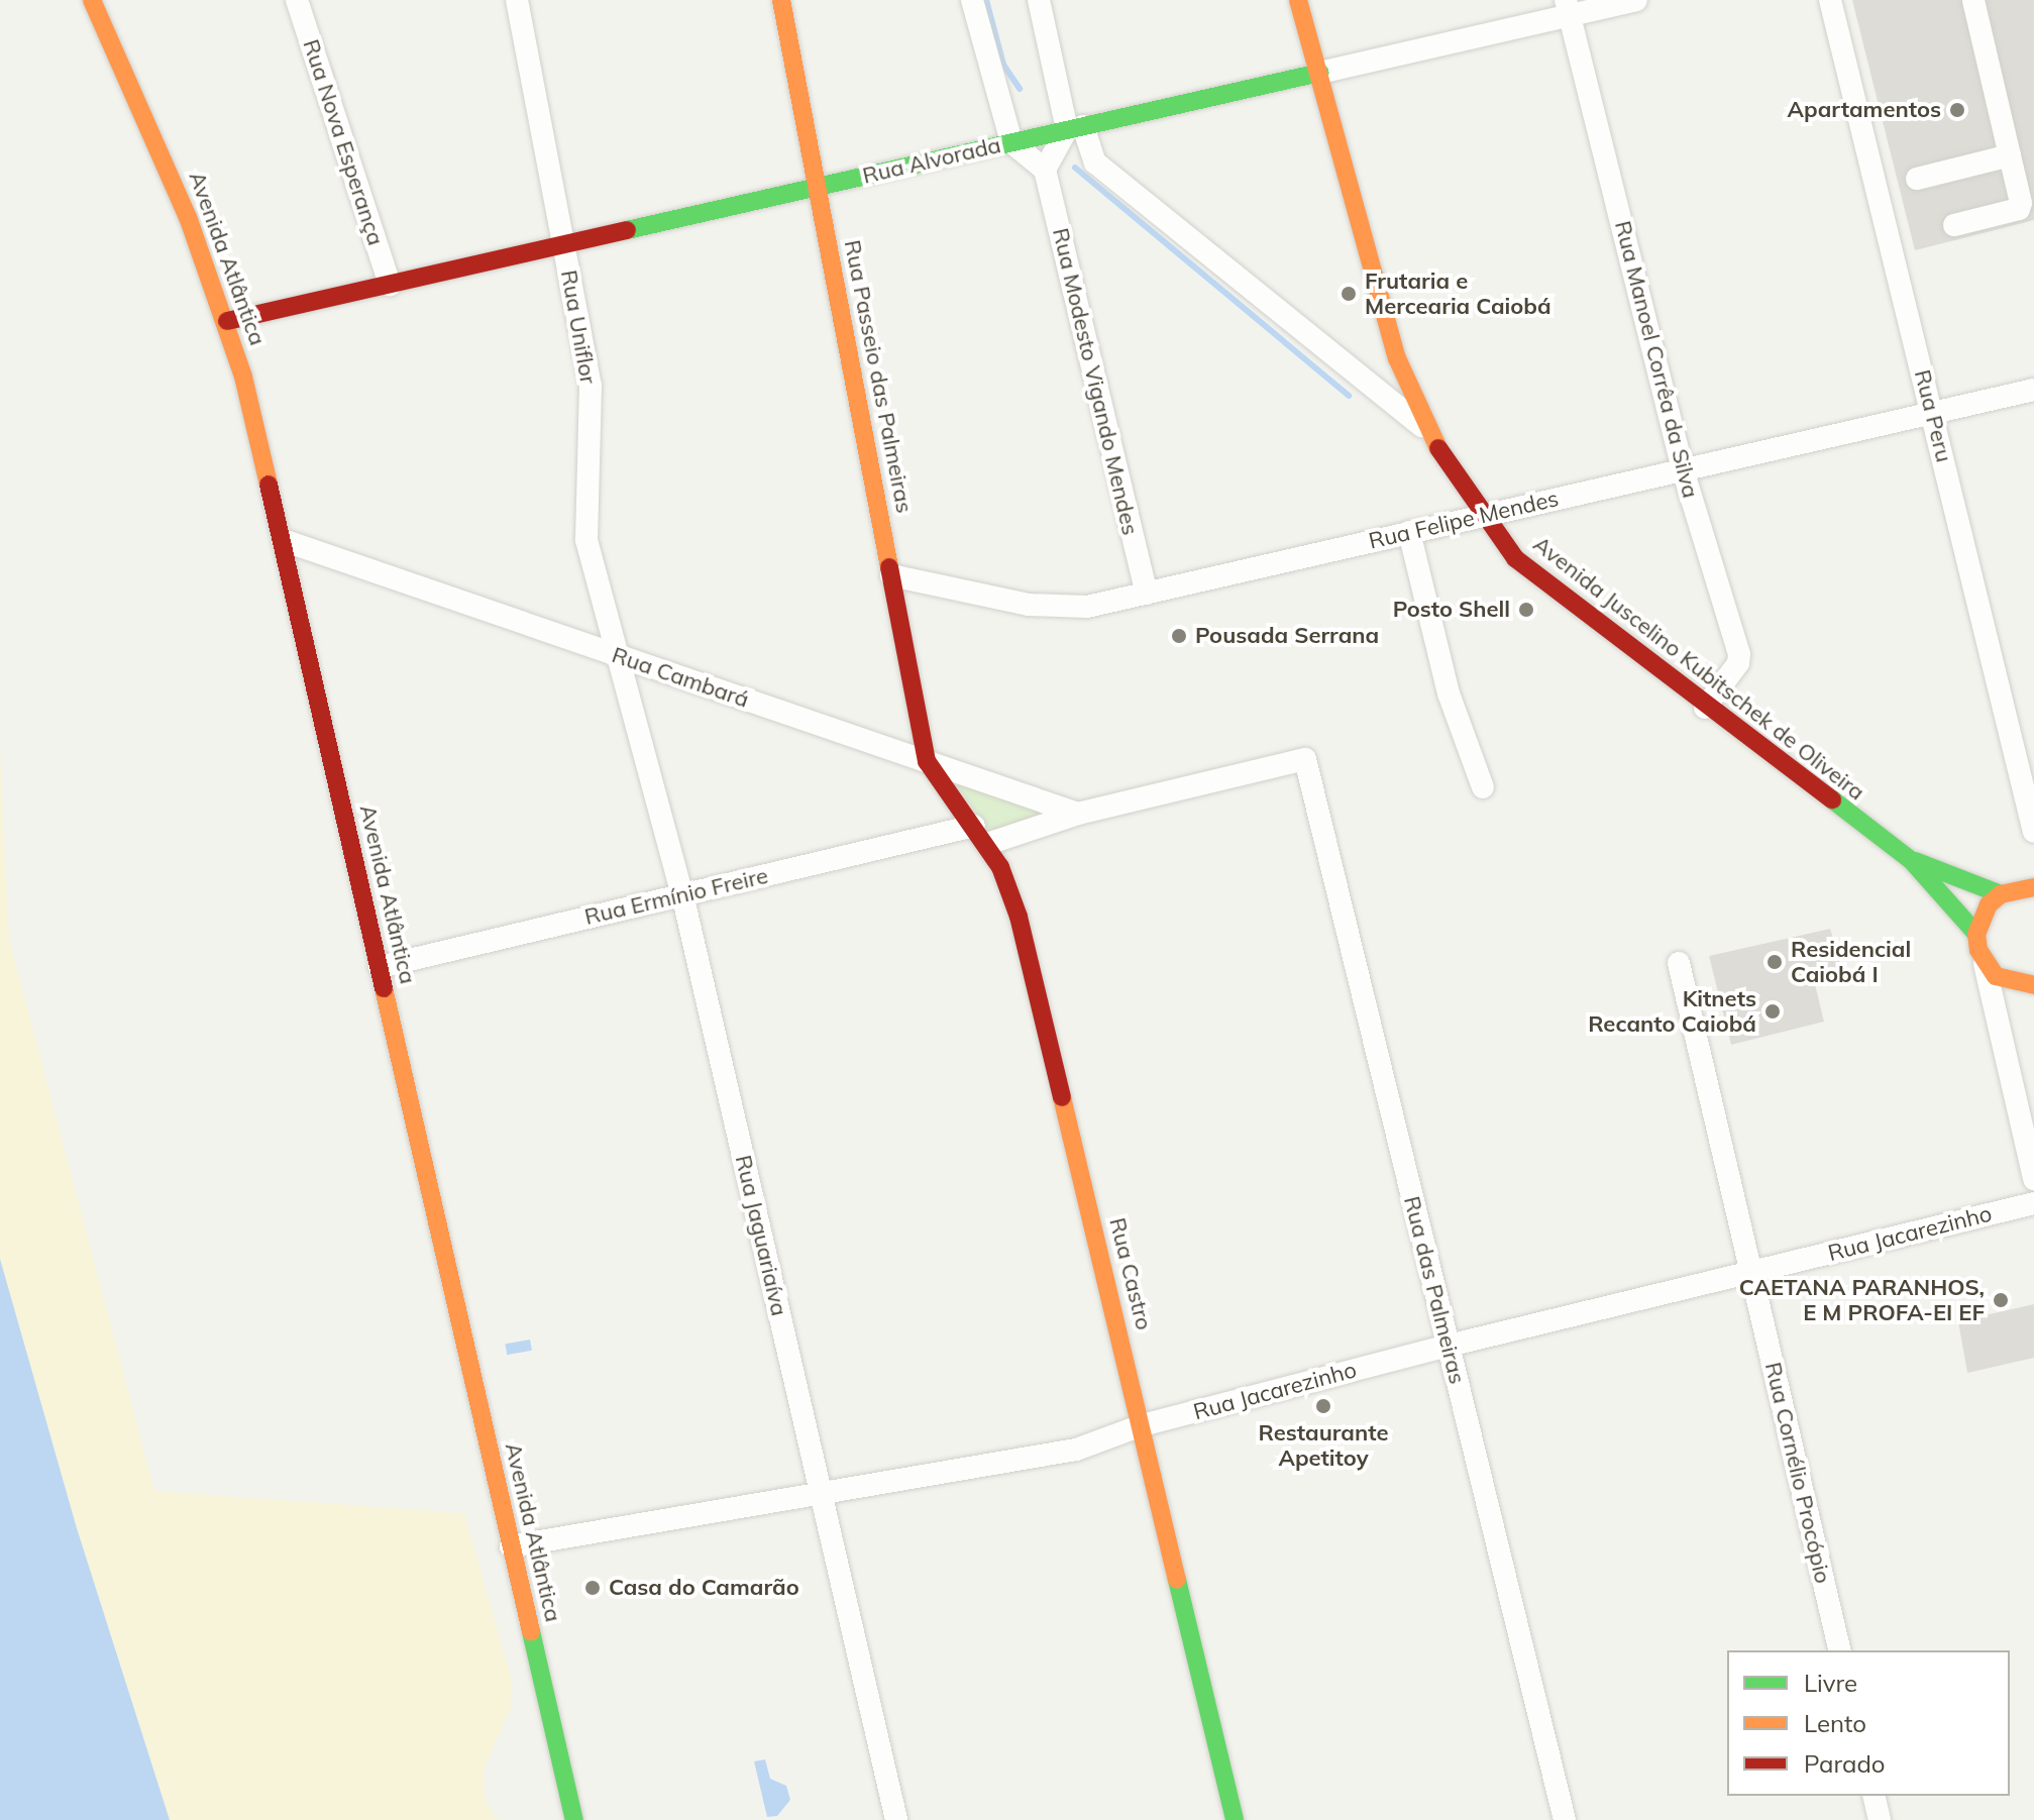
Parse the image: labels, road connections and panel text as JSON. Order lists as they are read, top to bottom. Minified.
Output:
{"streets":{"street":["Rua Nova Esperança","Rua Alvorada","Avenida Atlântica","Rua Uniflor","Rua Manoel Corrêa da Silva","Rua Passeio das Palmeiras","Rua Modesto Vigando Mendes","Rua Peru","Rua Felipe Mendes","Avenida Juscelino Kubitschek de Oliveira","Rua Cambará","Rua Ermínio Freire","Rua Jacarezinho","Rua Jaguariaíva","Rua Castro","Rua das Palmeiras","Rua Cornélio Procópio"]},"crossings":[["Rua Nova Esperança","Rua Alvorada"],["Rua Alvorada","Avenida Atlântica"],["Rua Alvorada","Rua Uniflor"],["Rua Alvorada","Rua Manoel Corrêa da Silva"],["Rua Alvorada","Rua Passeio das Palmeiras"],["Rua Alvorada","Avenida Juscelino Kubitschek de Oliveira"],["Avenida Atlântica","Rua Cambará"],["Avenida Atlântica","Rua Ermínio Freire"],["Avenida Atlântica","Rua Jacarezinho"],["Rua Uniflor","Rua Cambará"],["Rua Uniflor","Rua Jaguariaíva"],["Rua Manoel Corrêa da Silva","Rua Felipe Mendes"],["Rua Manoel Corrêa da Silva","Avenida Juscelino Kubitschek de Oliveira"],["Rua Passeio das Palmeiras","Rua Felipe Mendes"],["Rua Passeio das Palmeiras","Rua Cambará"],["Rua Passeio das Palmeiras","Rua Castro"],["Rua Modesto Vigando Mendes","Rua Felipe Mendes"],["Rua Peru","Rua Felipe Mendes"],["Rua Felipe Mendes","Avenida Juscelino Kubitschek de Oliveira"],["Rua Cambará","Rua Ermínio Freire"],["Rua Cambará","Rua Jaguariaíva"],["Rua Cambará","Rua Castro"],["Rua Ermínio Freire","Rua Jaguariaíva"],["Rua Ermínio Freire","Rua Castro"],["Rua Ermínio Freire","Rua das Palmeiras"],["Rua Jacarezinho","Rua Jaguariaíva"],["Rua Jacarezinho","Rua Castro"],["Rua Jacarezinho","Rua das Palmeiras"],["Rua Jacarezinho","Rua Cornélio Procópio"]],"places":["Apartamentos","Frutaria e Mercearia Caiobá","Posto Shell","Pousada Serrana","Residencial Caiobá I","Kitnets Recanto Caiobá","CAETANA PARANHOS, E M PROFA-EI EF","Restaurante Apetitoy","Casa do Camarão"],"legend":["Livre","Lento","Parado"]}
